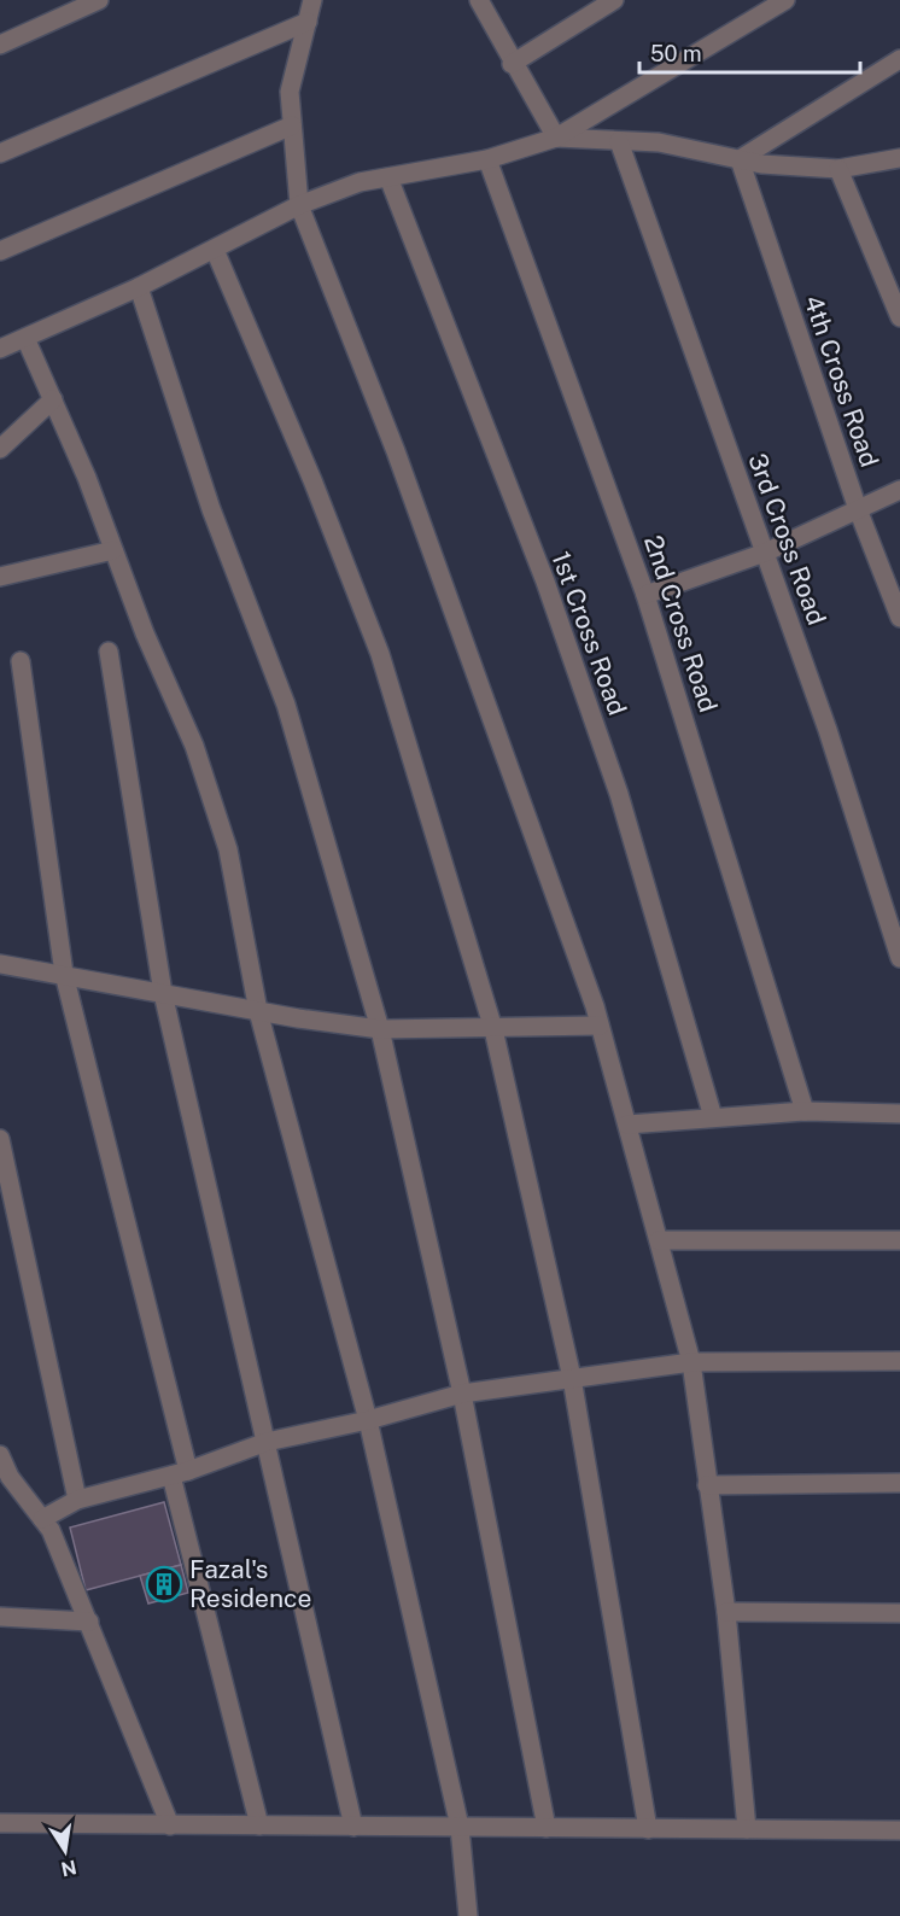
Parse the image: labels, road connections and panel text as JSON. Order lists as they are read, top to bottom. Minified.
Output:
{"streets":{"street":["4th Cross Road","3rd Cross Road","2nd Cross Road","1st Cross Road"]},"places":{"building":["Fazal's Residence"]},"scale_bar":"50 m","north":"bottom"}
